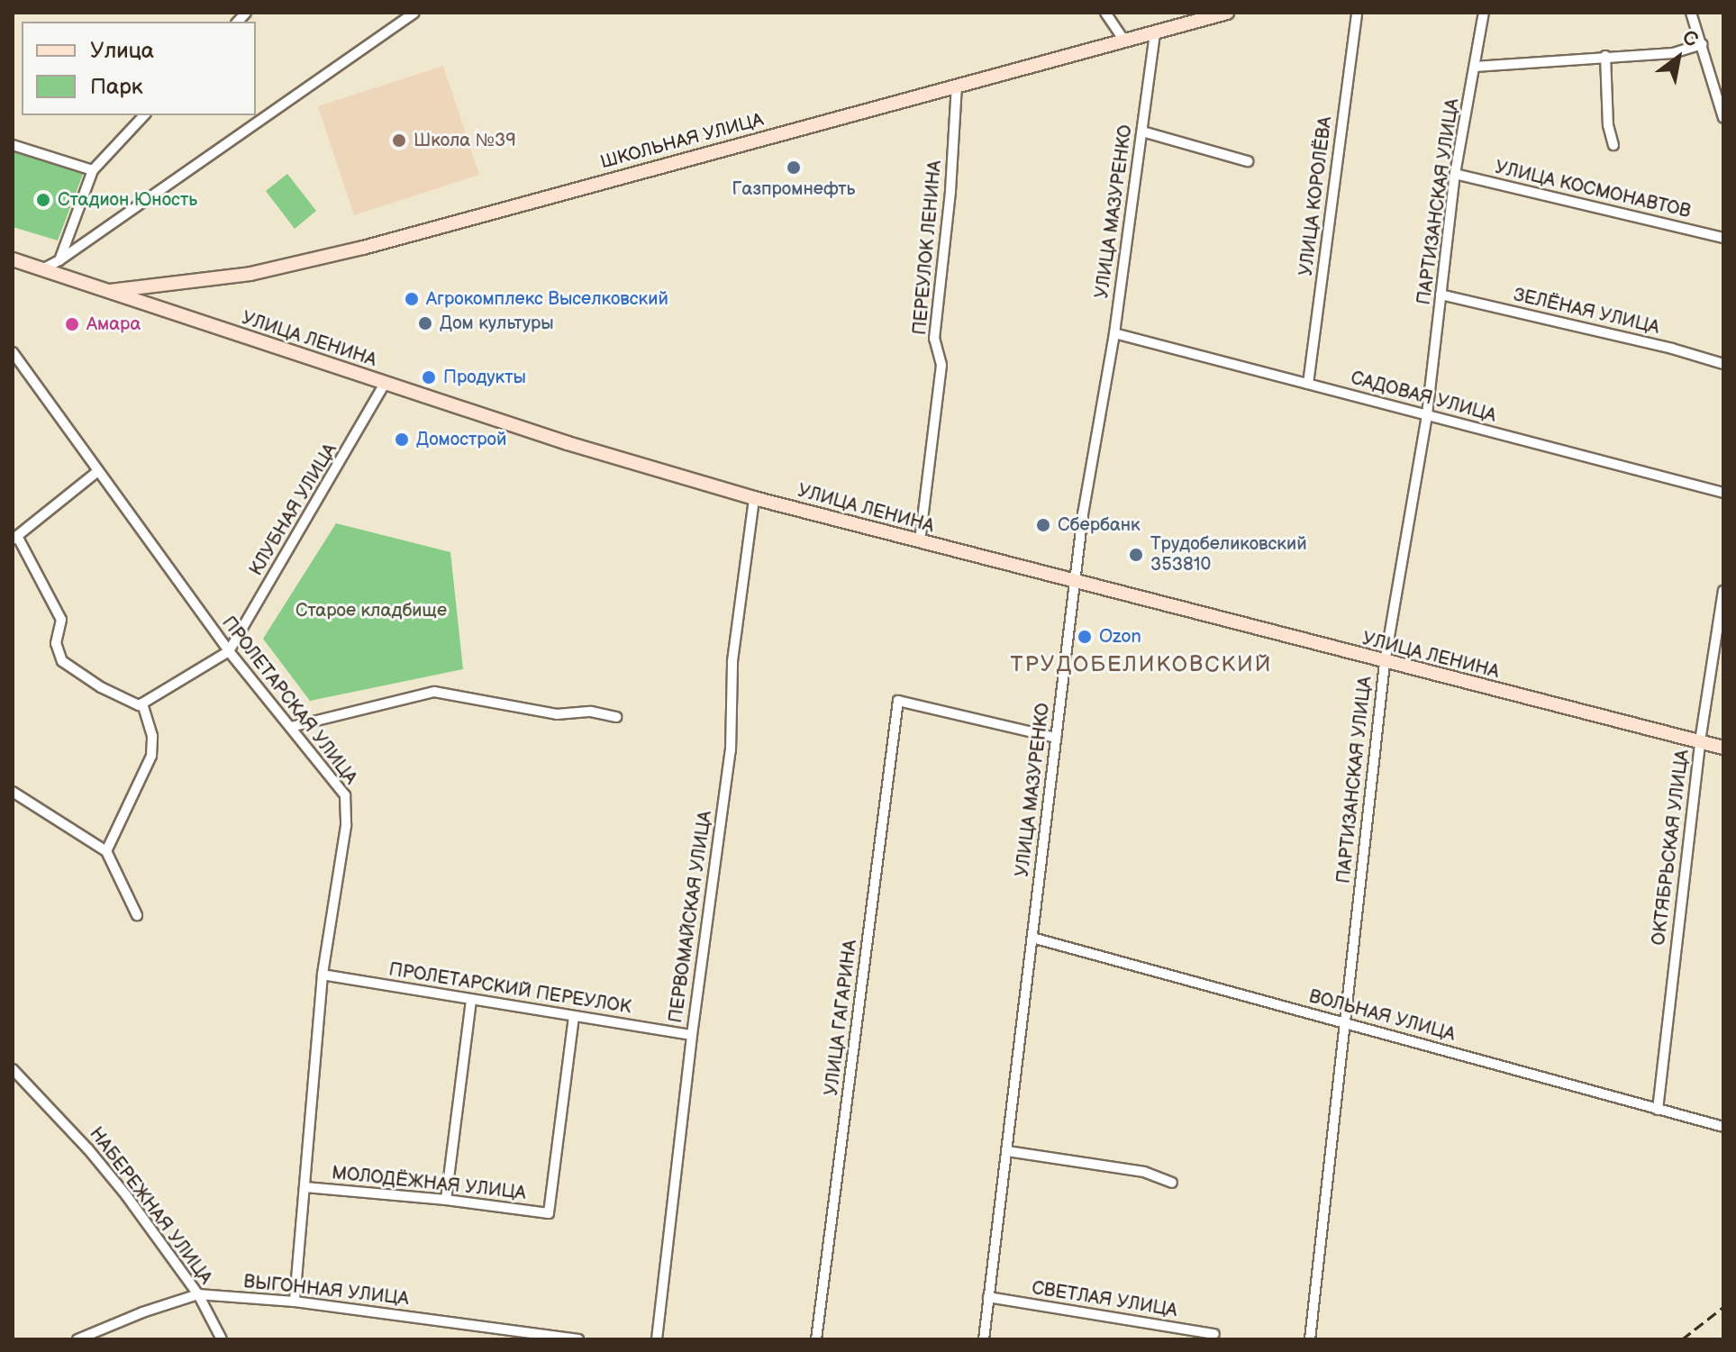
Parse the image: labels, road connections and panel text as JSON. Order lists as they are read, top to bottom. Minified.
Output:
{"streets":{"street":["ШКОЛЬНАЯ УЛИЦА","УЛИЦА КОСМОНАВТОВ","УЛИЦА КОРОЛЁВА","ПАРТИЗАНСКАЯ УЛИЦА","УЛИЦА МАЗУРЕНКО","ПЕРЕУЛОК ЛЕНИНА","ЗЕЛЁНАЯ УЛИЦА","УЛИЦА ЛЕНИНА","САДОВАЯ УЛИЦА","КЛУБНАЯ УЛИЦА","ПРОЛЕТАРСКАЯ УЛИЦА","ОКТЯБРЬСКАЯ УЛИЦА","ПЕРВОМАЙСКАЯ УЛИЦА","ПРОЛЕТАРСКИЙ ПЕРЕУЛОК","ВОЛЬНАЯ УЛИЦА","УЛИЦА ГАГАРИНА","МОЛОДЁЖНАЯ УЛИЦА","НАБЕРЕЖНАЯ УЛИЦА","ВЫГОННАЯ УЛИЦА","СВЕТЛАЯ УЛИЦА"]},"crossings":[["ШКОЛЬНАЯ УЛИЦА","УЛИЦА МАЗУРЕНКО"],["ШКОЛЬНАЯ УЛИЦА","ПЕРЕУЛОК ЛЕНИНА"],["ШКОЛЬНАЯ УЛИЦА","УЛИЦА ЛЕНИНА"],["УЛИЦА КОСМОНАВТОВ","ПАРТИЗАНСКАЯ УЛИЦА"],["УЛИЦА КОРОЛЁВА","САДОВАЯ УЛИЦА"],["ПАРТИЗАНСКАЯ УЛИЦА","ЗЕЛЁНАЯ УЛИЦА"],["ПАРТИЗАНСКАЯ УЛИЦА","УЛИЦА ЛЕНИНА"],["ПАРТИЗАНСКАЯ УЛИЦА","САДОВАЯ УЛИЦА"],["ПАРТИЗАНСКАЯ УЛИЦА","ВОЛЬНАЯ УЛИЦА"],["УЛИЦА МАЗУРЕНКО","УЛИЦА ЛЕНИНА"],["УЛИЦА МАЗУРЕНКО","САДОВАЯ УЛИЦА"],["УЛИЦА МАЗУРЕНКО","ВОЛЬНАЯ УЛИЦА"],["УЛИЦА МАЗУРЕНКО","УЛИЦА ГАГАРИНА"],["УЛИЦА МАЗУРЕНКО","СВЕТЛАЯ УЛИЦА"],["ПЕРЕУЛОК ЛЕНИНА","УЛИЦА ЛЕНИНА"],["УЛИЦА ЛЕНИНА","КЛУБНАЯ УЛИЦА"],["УЛИЦА ЛЕНИНА","ОКТЯБРЬСКАЯ УЛИЦА"],["УЛИЦА ЛЕНИНА","ПЕРВОМАЙСКАЯ УЛИЦА"],["КЛУБНАЯ УЛИЦА","ПРОЛЕТАРСКАЯ УЛИЦА"],["ПРОЛЕТАРСКАЯ УЛИЦА","ПРОЛЕТАРСКИЙ ПЕРЕУЛОК"],["ПРОЛЕТАРСКАЯ УЛИЦА","МОЛОДЁЖНАЯ УЛИЦА"],["ПРОЛЕТАРСКАЯ УЛИЦА","ВЫГОННАЯ УЛИЦА"],["ОКТЯБРЬСКАЯ УЛИЦА","ВОЛЬНАЯ УЛИЦА"],["ПЕРВОМАЙСКАЯ УЛИЦА","ПРОЛЕТАРСКИЙ ПЕРЕУЛОК"],["ПРОЛЕТАРСКИЙ ПЕРЕУЛОК","МОЛОДЁЖНАЯ УЛИЦА"],["НАБЕРЕЖНАЯ УЛИЦА","ВЫГОННАЯ УЛИЦА"]],"districts":["ТРУДОБЕЛИКОВСКИЙ"],"parks":["Старое кладбище"],"places":["Школа №39","Газпромнефть","Стадион Юность","Агрокомплекс Выселковский","Дом культуры","Амара","Продукты","Домострой","Сбербанк","Трудобеликовский 353810","Ozon"],"legend":["Улица","Парк"],"north":"top right"}
